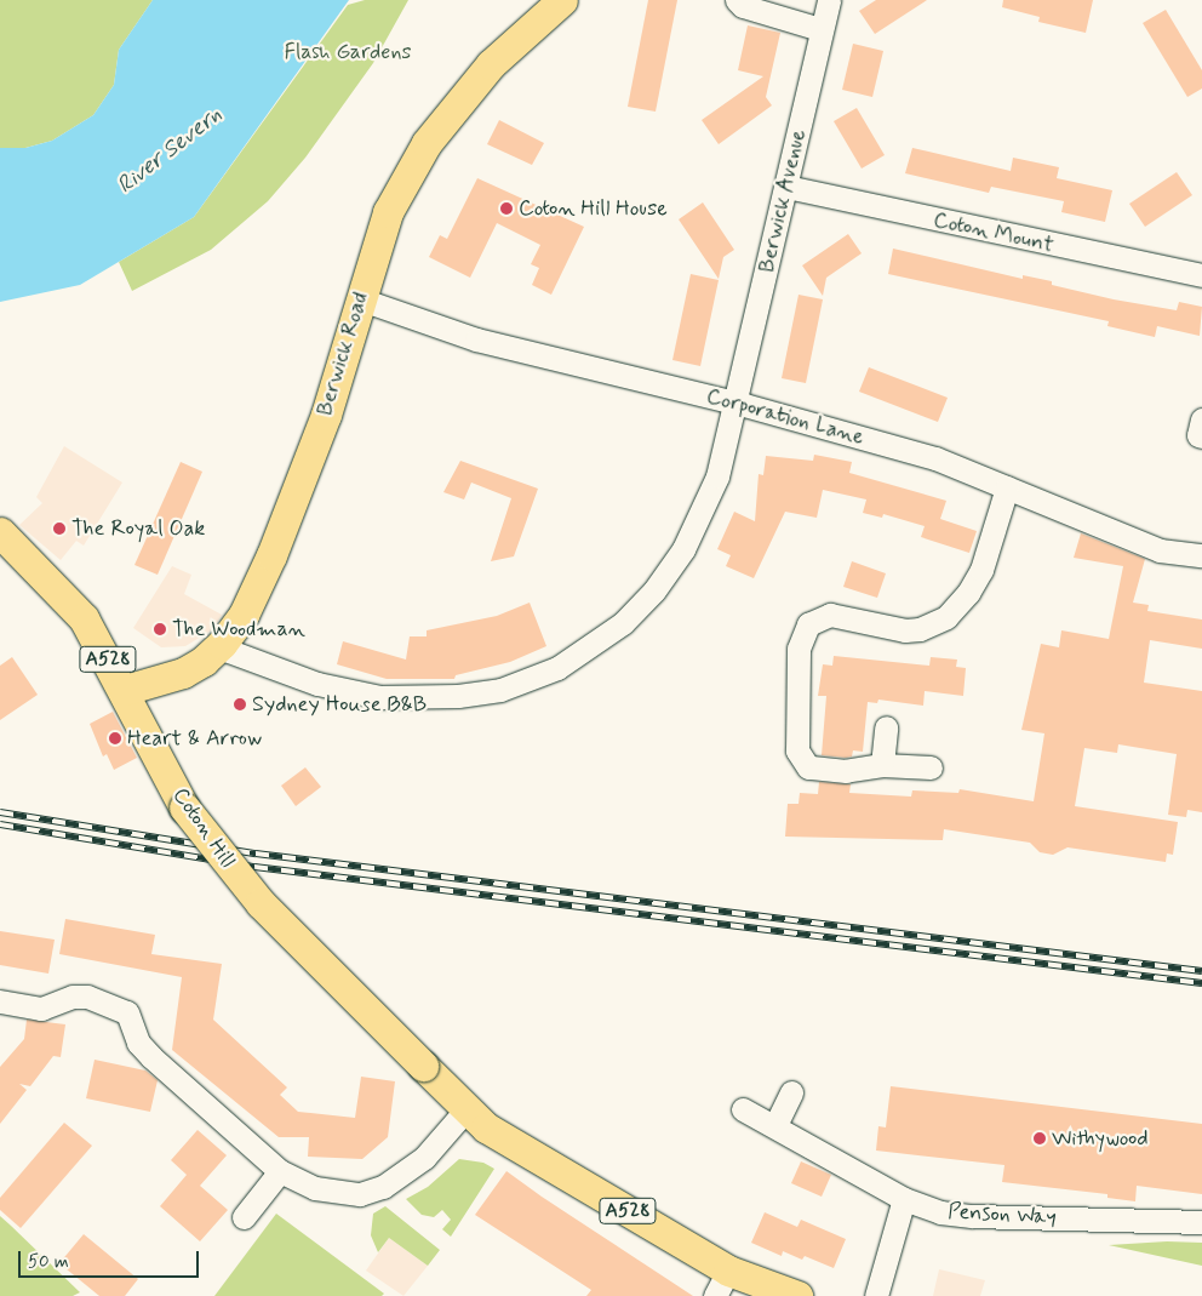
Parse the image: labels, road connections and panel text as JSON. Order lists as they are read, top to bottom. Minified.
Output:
{"streets":{"main road":["Berwick Road","A528","Coton Hill"],"street":["Berwick Avenue","Coton Mount","Corporation Lane","Penson Way"]},"crossings":[["Berwick Avenue","Coton Mount"],["Berwick Avenue","Berwick Road"],["Berwick Avenue","Corporation Lane"],["Berwick Road","Corporation Lane"],["Berwick Road","Coton Hill"],["A528","Coton Hill"]],"water":["River Severn"],"parks":["Flash Gardens"],"places":["Coton Hill House","The Royal Oak","The Woodman","Sydney House B&B","Heart & Arrow","Withywood"],"scale_bar":"50 m"}
